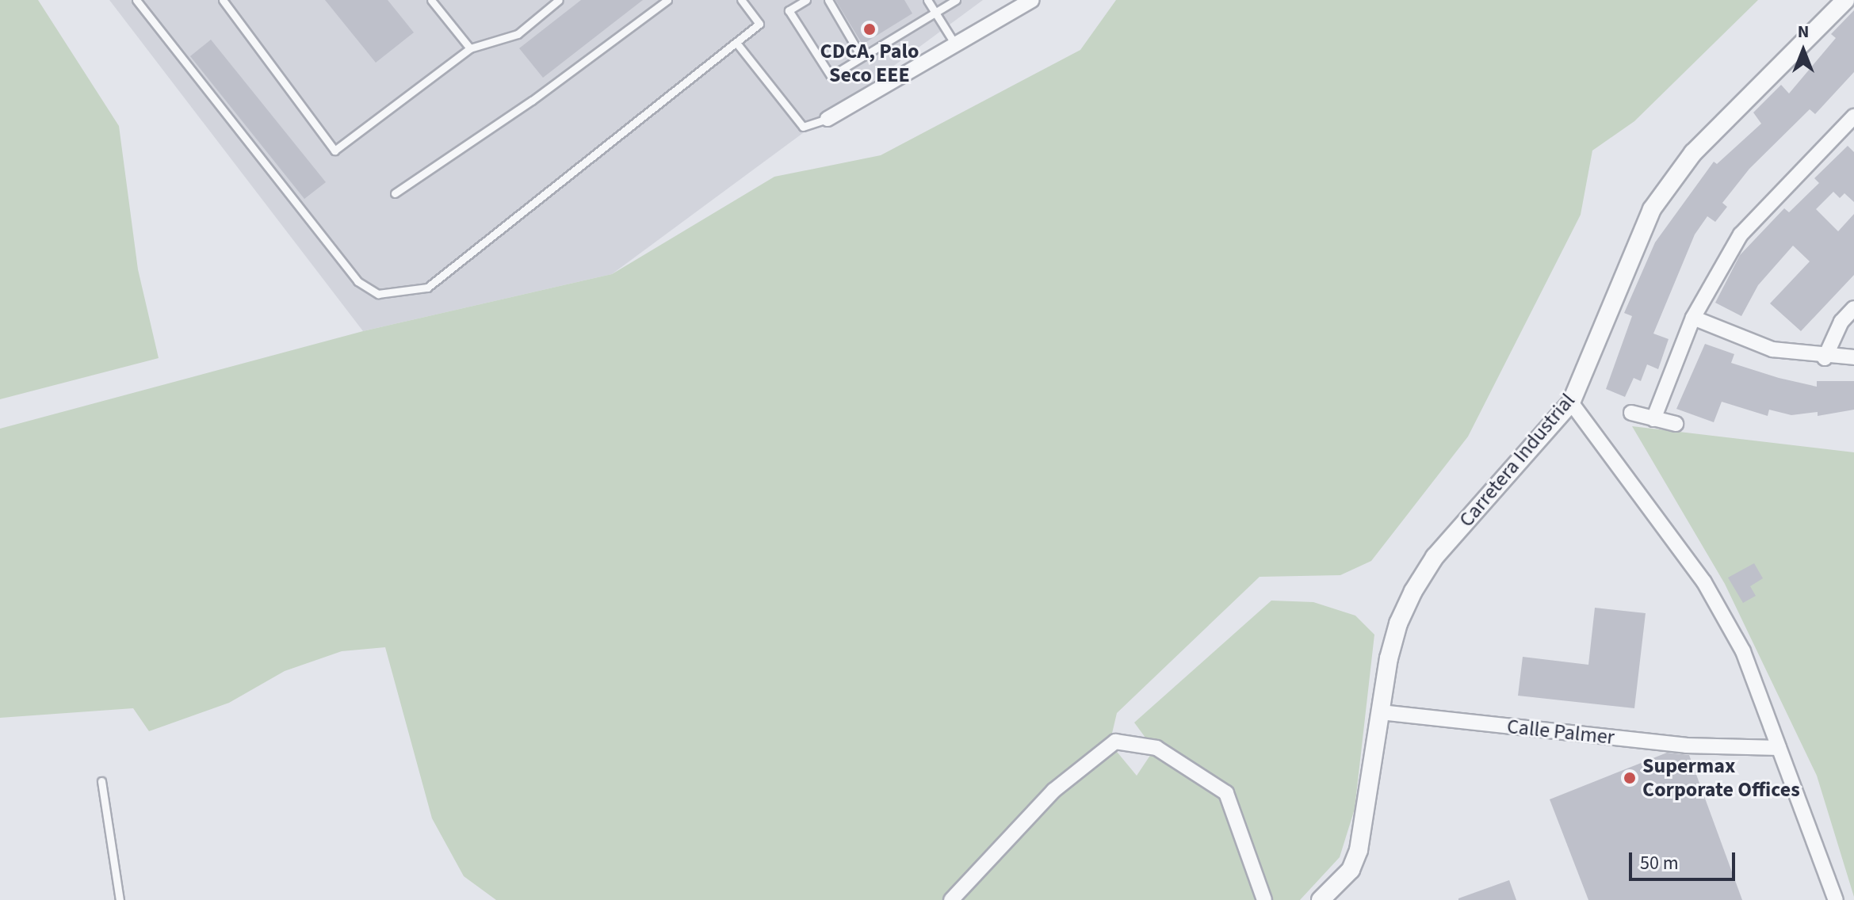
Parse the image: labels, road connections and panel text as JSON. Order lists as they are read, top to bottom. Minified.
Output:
{"streets":{"street":["Carretera Industrial","Calle Palmer"]},"crossings":[["Carretera Industrial","Calle Palmer"]],"places":["CDCA, Palo Seco EEE","Supermax Corporate Offices"],"scale_bar":"50 m","north":"top"}
